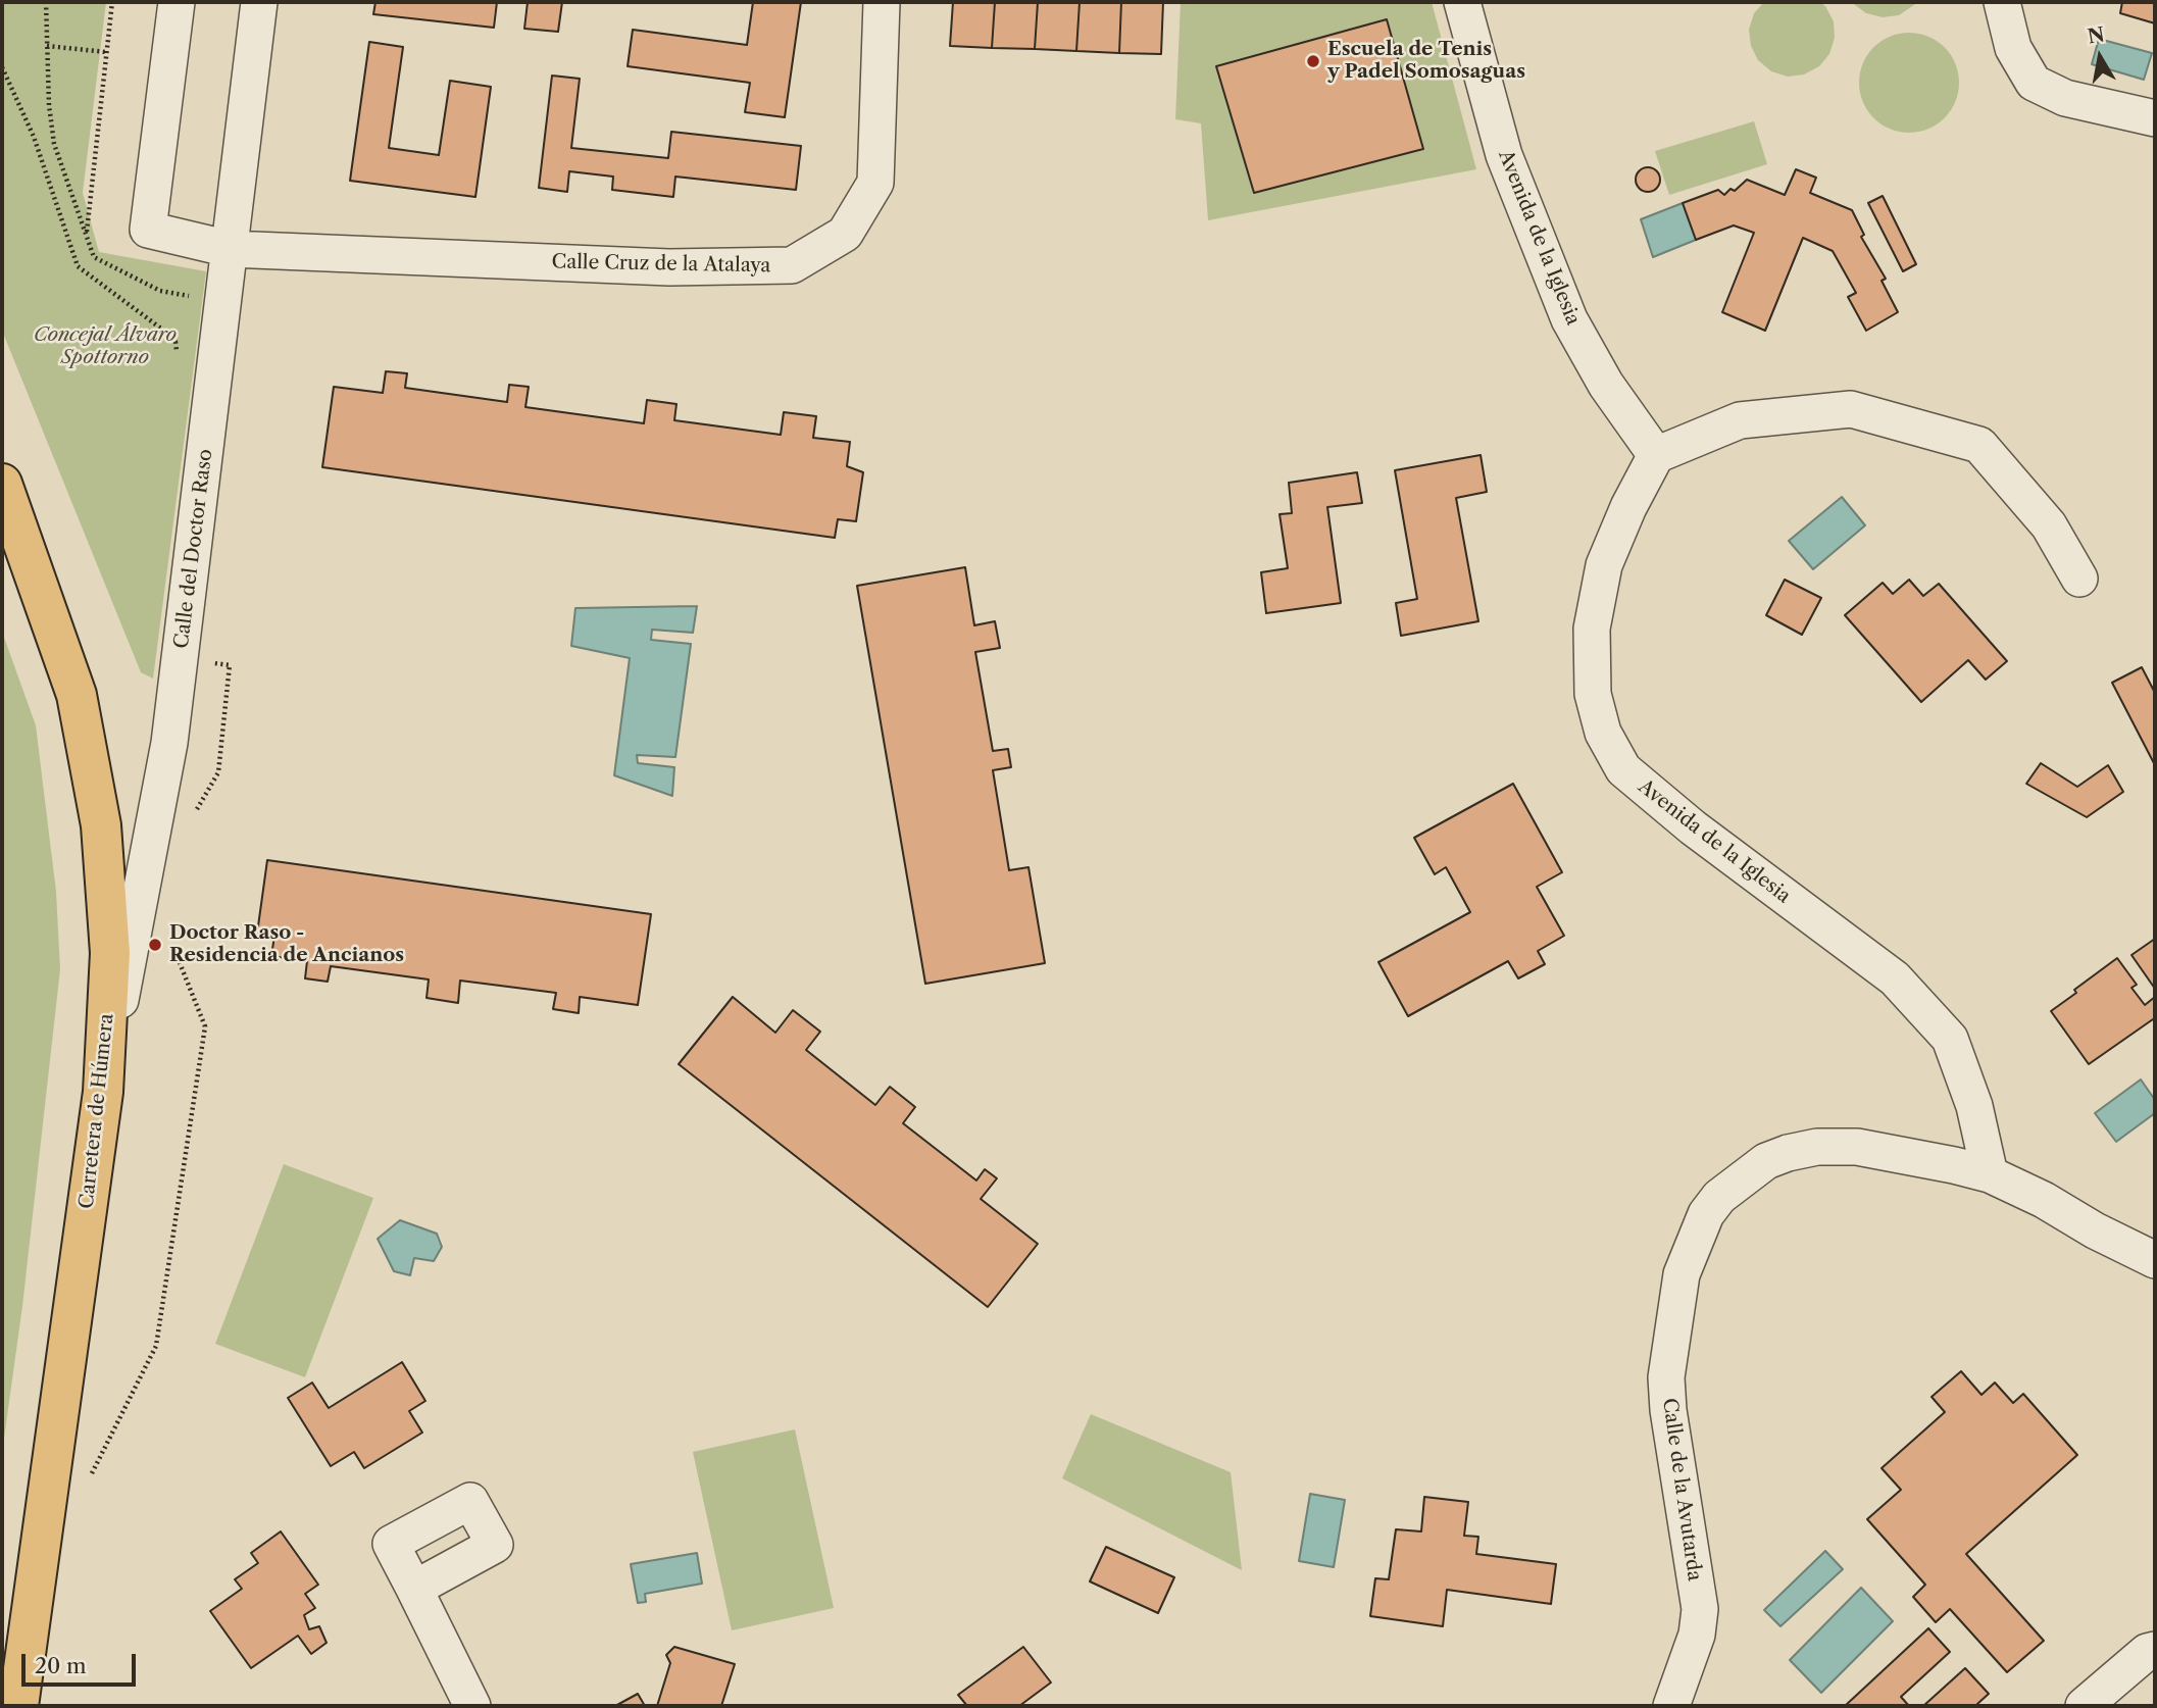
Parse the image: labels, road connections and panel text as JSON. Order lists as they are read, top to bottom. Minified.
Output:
{"streets":{"main road":["Carretera de Húmera"],"street":["Avenida de la Iglesia","Calle Cruz de la Atalaya","Calle del Doctor Raso","Calle de la Avutarda"]},"crossings":[["Avenida de la Iglesia","Calle de la Avutarda"],["Calle Cruz de la Atalaya","Calle del Doctor Raso"],["Calle del Doctor Raso","Carretera de Húmera"]],"parks":["Concejal Álvaro Spottorno"],"places":["Escuela de Tenis y Padel Somosaguas","Doctor Raso - Residencia de Ancianos"],"scale_bar":"20 m","north":"top"}
